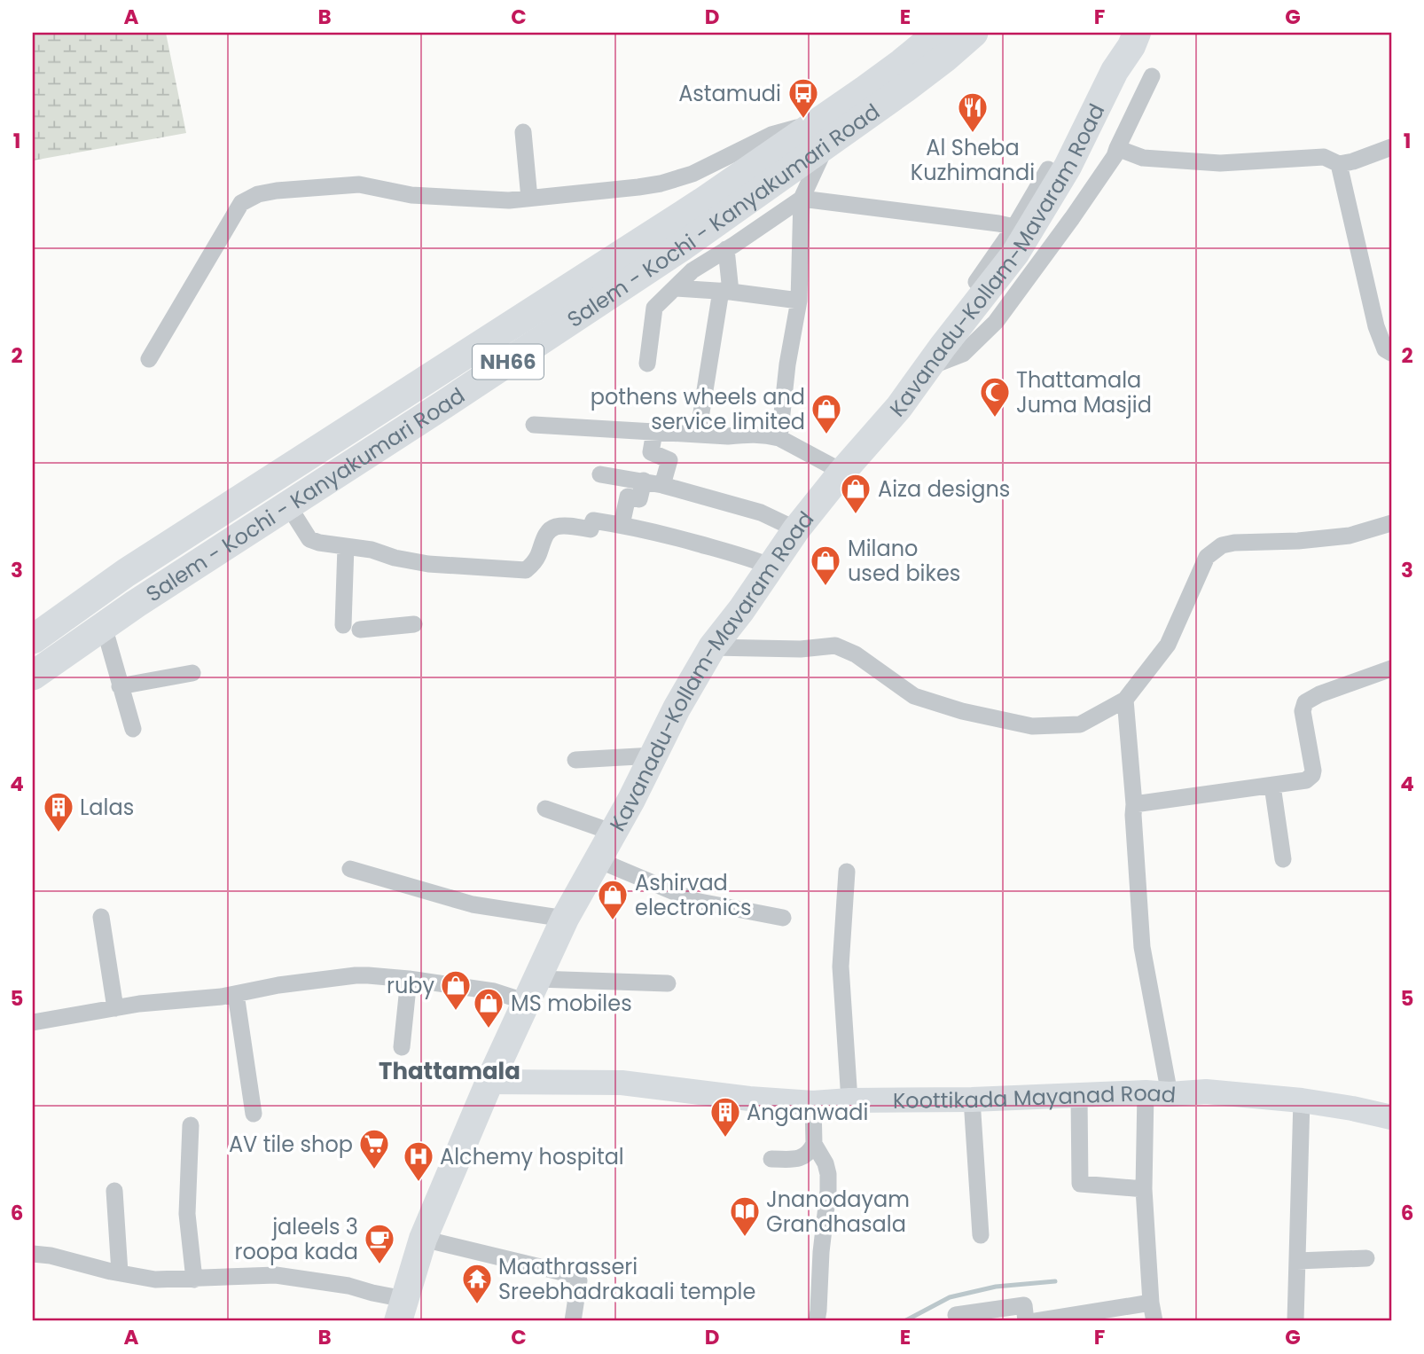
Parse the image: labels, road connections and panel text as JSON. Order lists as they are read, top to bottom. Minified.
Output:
{"streets":{"highway":["Salem - Kochi - Kanyakumari Road","NH66"],"main road":["Kavanadu-Kollam-Mavaram Road","Koottikada Mayanad Road"]},"crossings":[["Kavanadu-Kollam-Mavaram Road","Koottikada Mayanad Road"]],"districts":["Thattamala"],"places":{"bus stop":["Astamudi"],"restaurant":["Al Sheba Kuzhimandi"],"mosque":["Thattamala Juma Masjid"],"shop":["pothens wheels and service limited","Aiza designs","Milano used bikes","Ashirvad electronics","ruby","MS mobiles"],"building":["Lalas","Anganwadi"],"supermarket":["AV tile shop"],"hospital":["Alchemy hospital"],"library":["Jnanodayam Grandhasala"],"cafe":["jaleels 3 roopa kada"],"temple":["Maathrasseri Sreebhadrakaali temple"]},"grid":{"columns":["A","B","C","D","E","F","G"],"rows":["1","2","3","4","5","6"]}}
